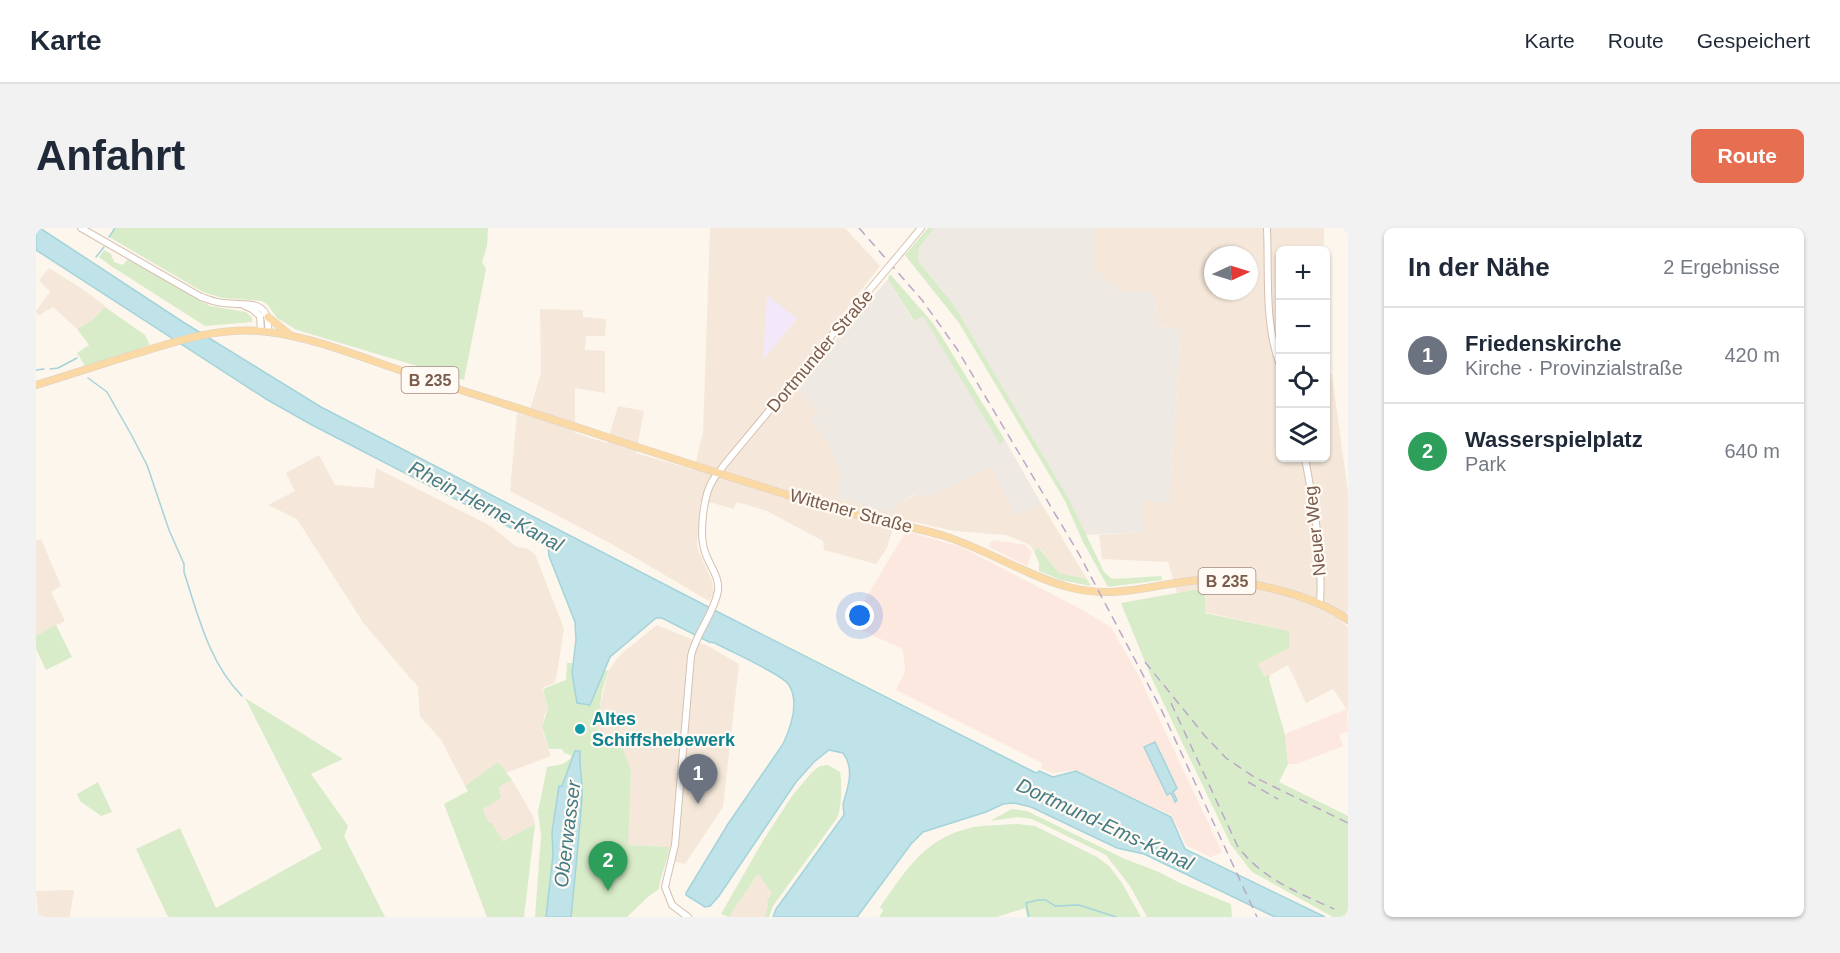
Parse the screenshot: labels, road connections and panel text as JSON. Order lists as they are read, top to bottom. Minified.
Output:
{"streets":{"main road":["Dortmunder Straße","B 235","Wittener Straße","Neuer Weg"]},"crossings":[["Dortmunder Straße","Wittener Straße"],["B 235","Wittener Straße"],["B 235","Neuer Weg"],["Wittener Straße","Neuer Weg"]],"water":["Rhein-Herne-Kanal","Dortmund-Ems-Kanal","Oberwasser"],"places":["Altes Schiffshebewerk"],"north":"right","page":{"header":"Karte","nav":["Karte","Route","Gespeichert"],"buttons":"Route","title":"Anfahrt","heading":["In der Nähe","2 Ergebnisse"],"map_buttons":["+","−"],"list":[{"mark":"1","name":"Friedenskirche","note":"Kirche · Provinzialstraße","value":"420 m"},{"mark":"2","name":"Wasserspielplatz","note":"Park","value":"640 m"}],"pins":["1","2"]}}
